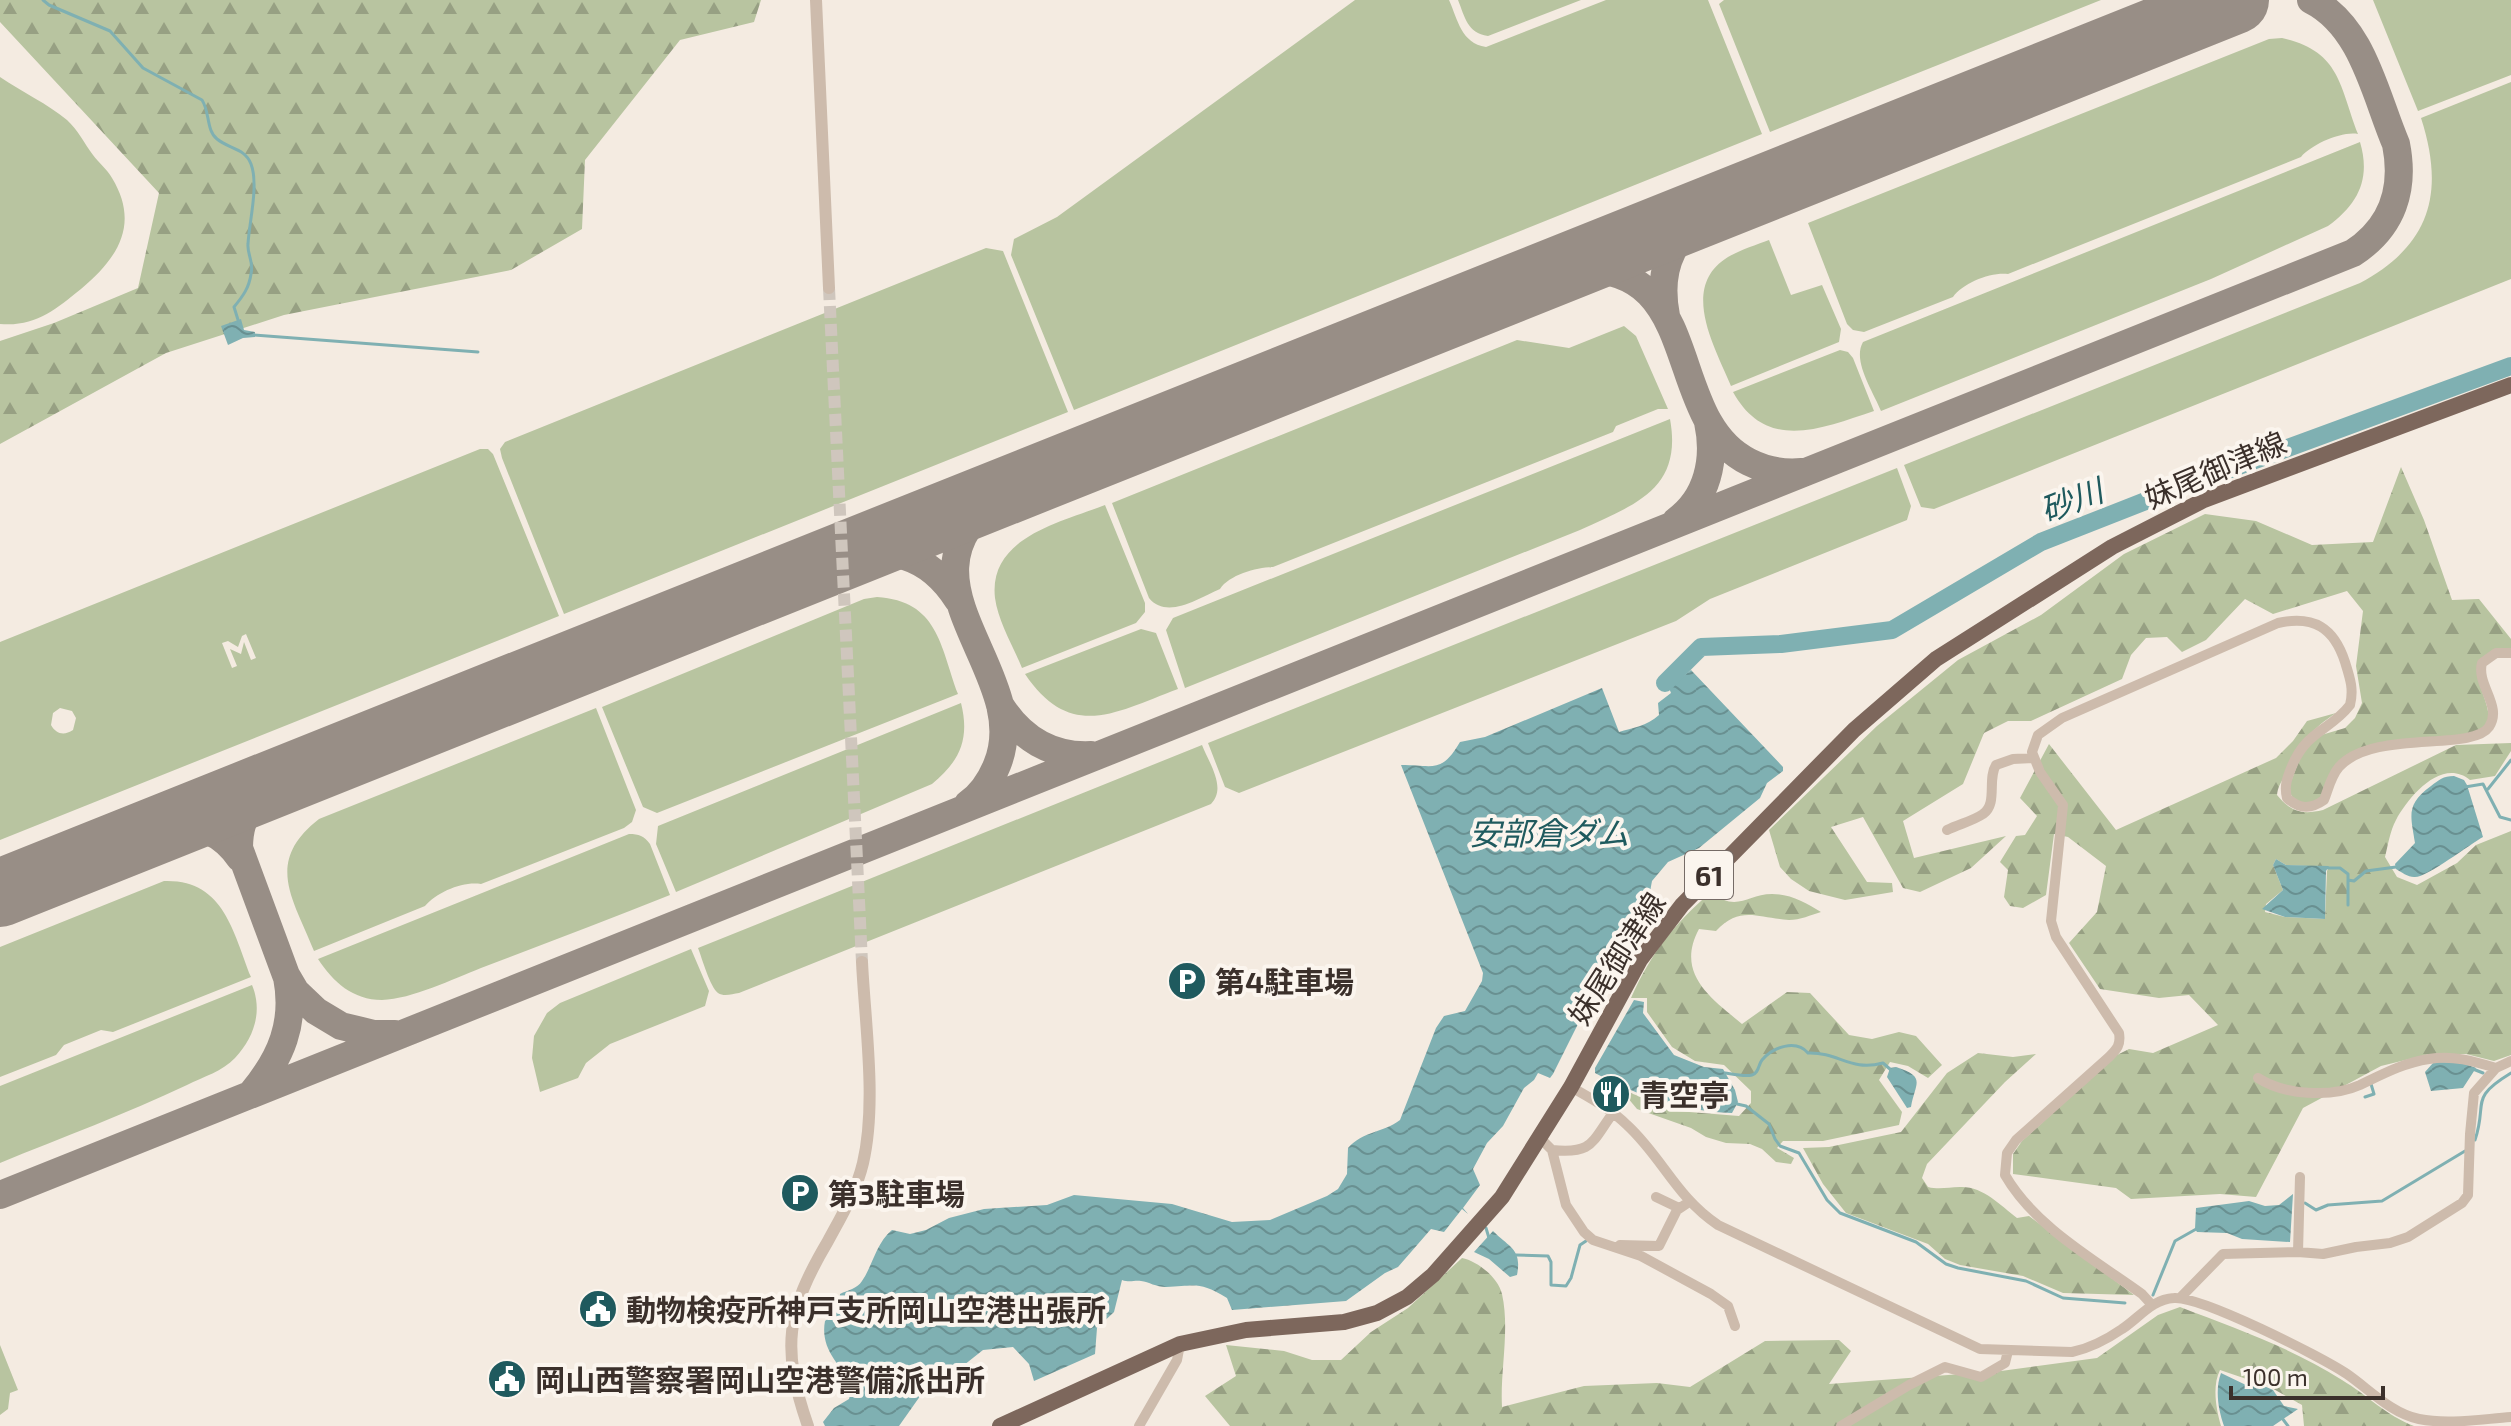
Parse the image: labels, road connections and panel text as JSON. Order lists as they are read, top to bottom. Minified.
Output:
{"streets":{"main road":["妹尾御津線","61"]},"water":["砂川","安部倉ダム"],"places":{"parking":["第4駐車場","第3駐車場"],"restaurant":["青空亭"],"public building":["動物検疫所神戸支所岡山空港出張所","岡山西警察署岡山空港警備派出所"]},"scale_bar":"100 m"}
